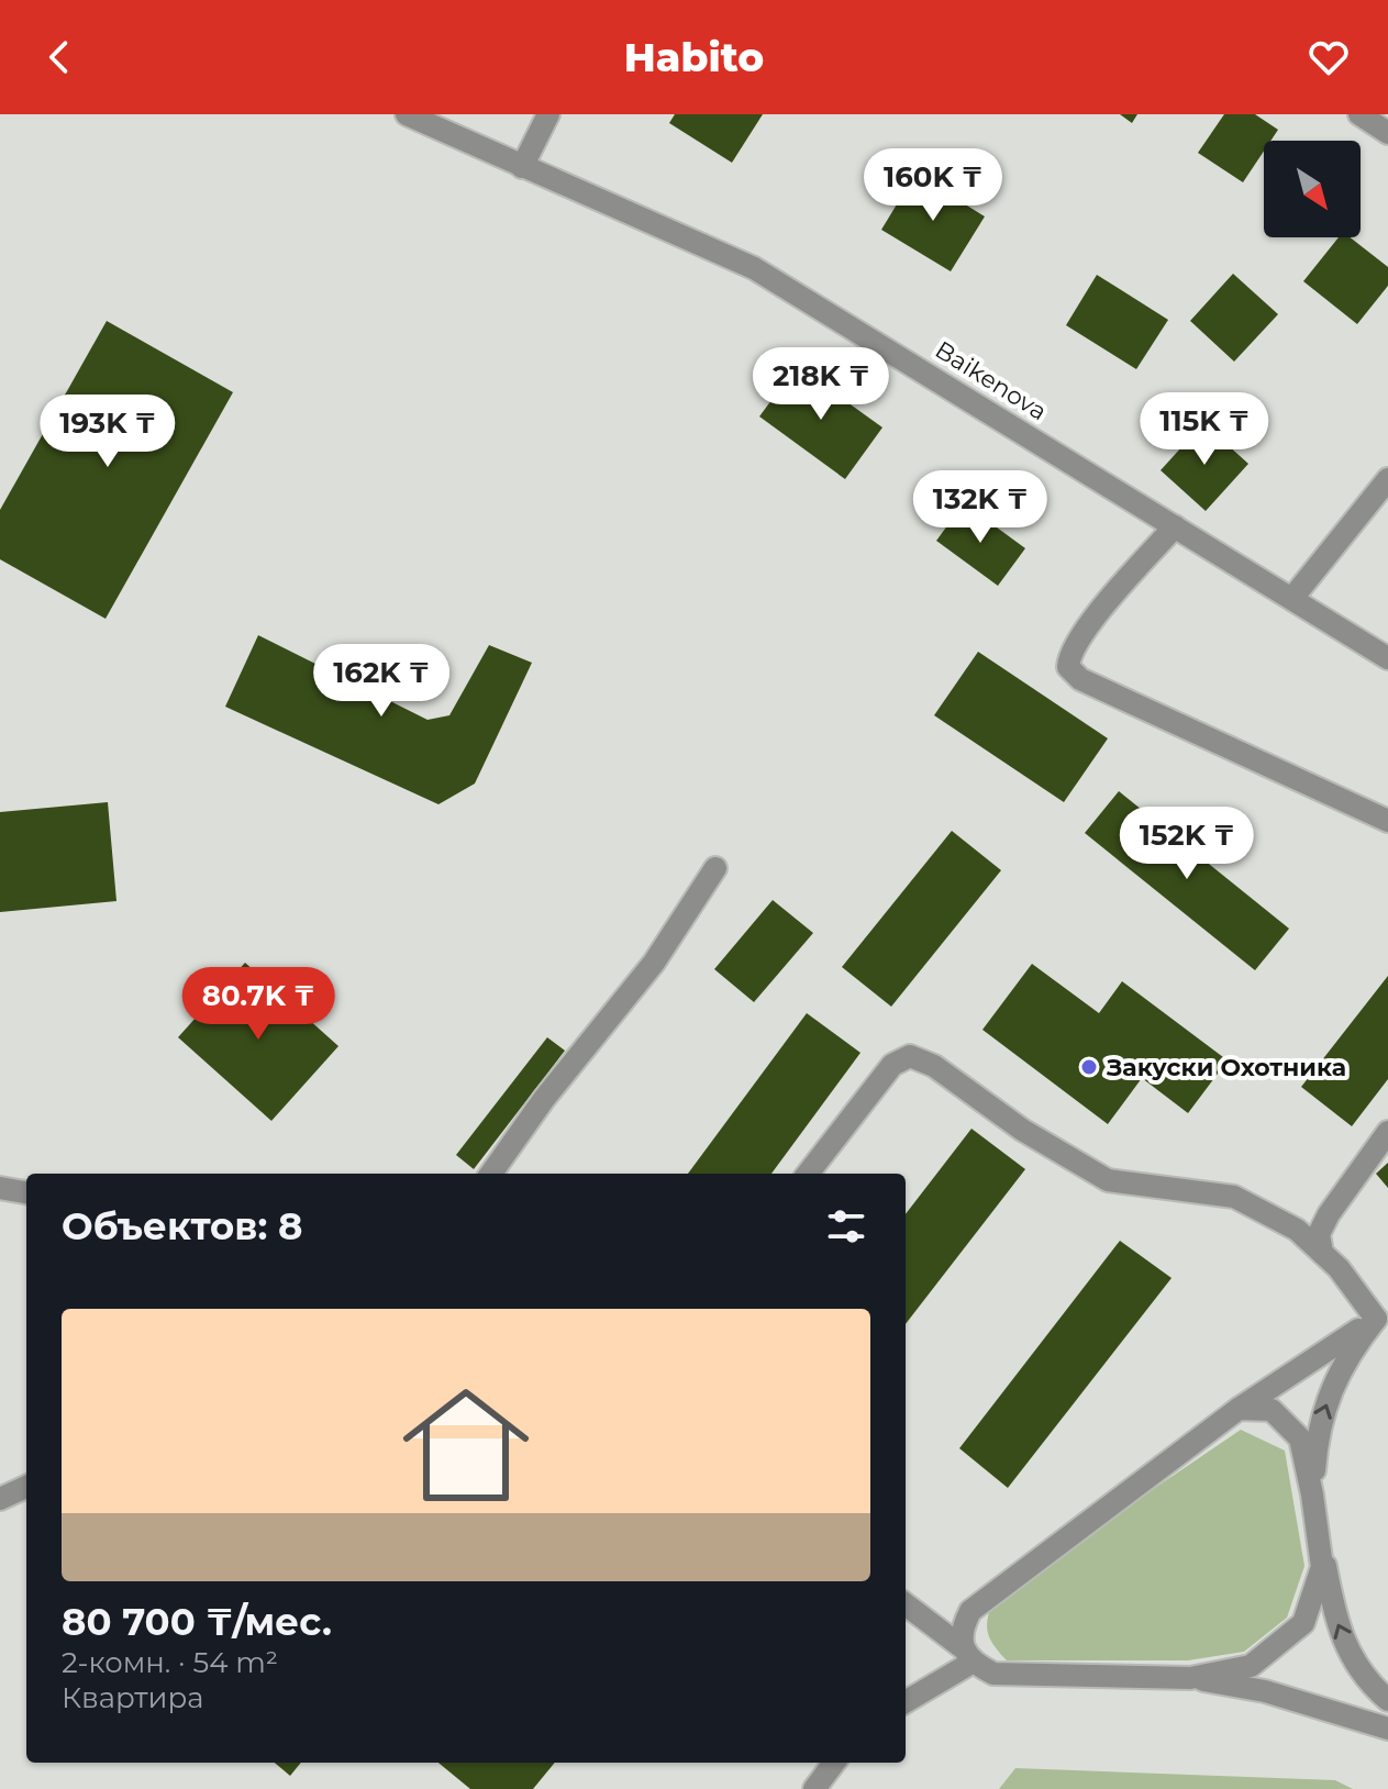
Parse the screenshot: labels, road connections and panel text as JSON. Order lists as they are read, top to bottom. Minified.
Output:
{"streets":{"street":["Baikenova"]},"places":["Закуски Охотника"],"north":"bottom right","page":{"header":"Habito","price":["160K ₸","218K ₸","115K ₸","193K ₸","132K ₸","162K ₸","152K ₸","80.7K ₸"],"heading":"Объектов: 8","list":[{"name":"80 700 ₸/мес.","note":"2-комн. · 54 m² · Квартира"}]}}
